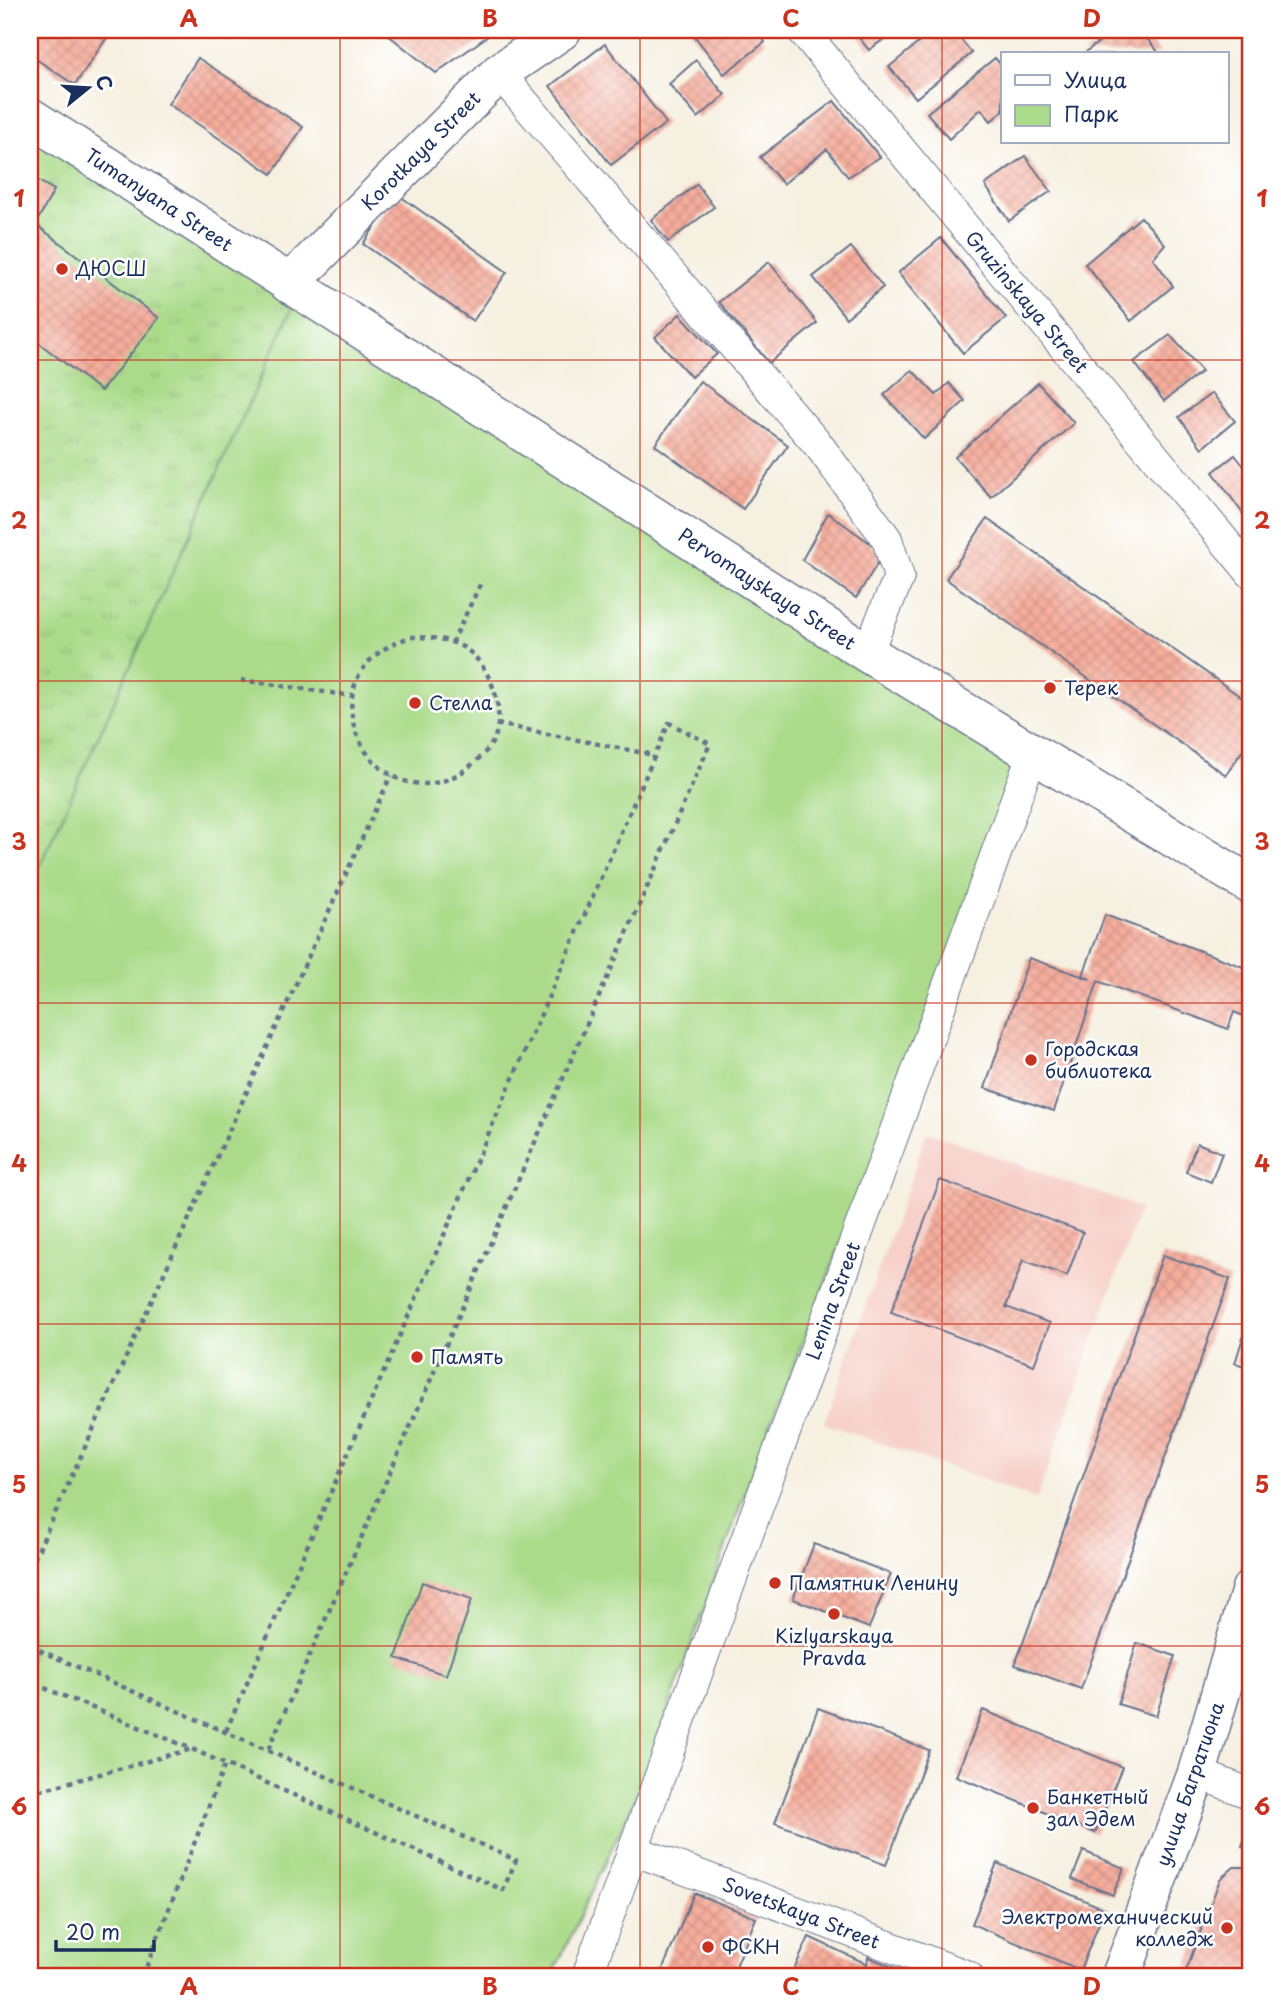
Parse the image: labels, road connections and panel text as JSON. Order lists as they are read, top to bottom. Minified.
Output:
{"streets":{"main road":["Korotkaya Street","Tumanyana Street","Pervomayskaya Street","улица Багратиона"],"street":["Gruzinskaya Street","Lenina Street","Sovetskaya Street"]},"crossings":[["Korotkaya Street","Tumanyana Street"],["Korotkaya Street","Pervomayskaya Street"],["Tumanyana Street","Pervomayskaya Street"],["Pervomayskaya Street","Lenina Street"],["Lenina Street","Sovetskaya Street"]],"places":["ДЮСШ","Терек","Стелла","Городская библиотека","Память","Памятник Ленину","Kizlyarskaya Pravda","Банкетный зал Эдем","Электромеханический колледж","ФСКН"],"legend":["Улица","Парк"],"scale_bar":"20 m","north":"right","grid":{"columns":["A","B","C","D"],"rows":["1","2","3","4","5","6"]}}
